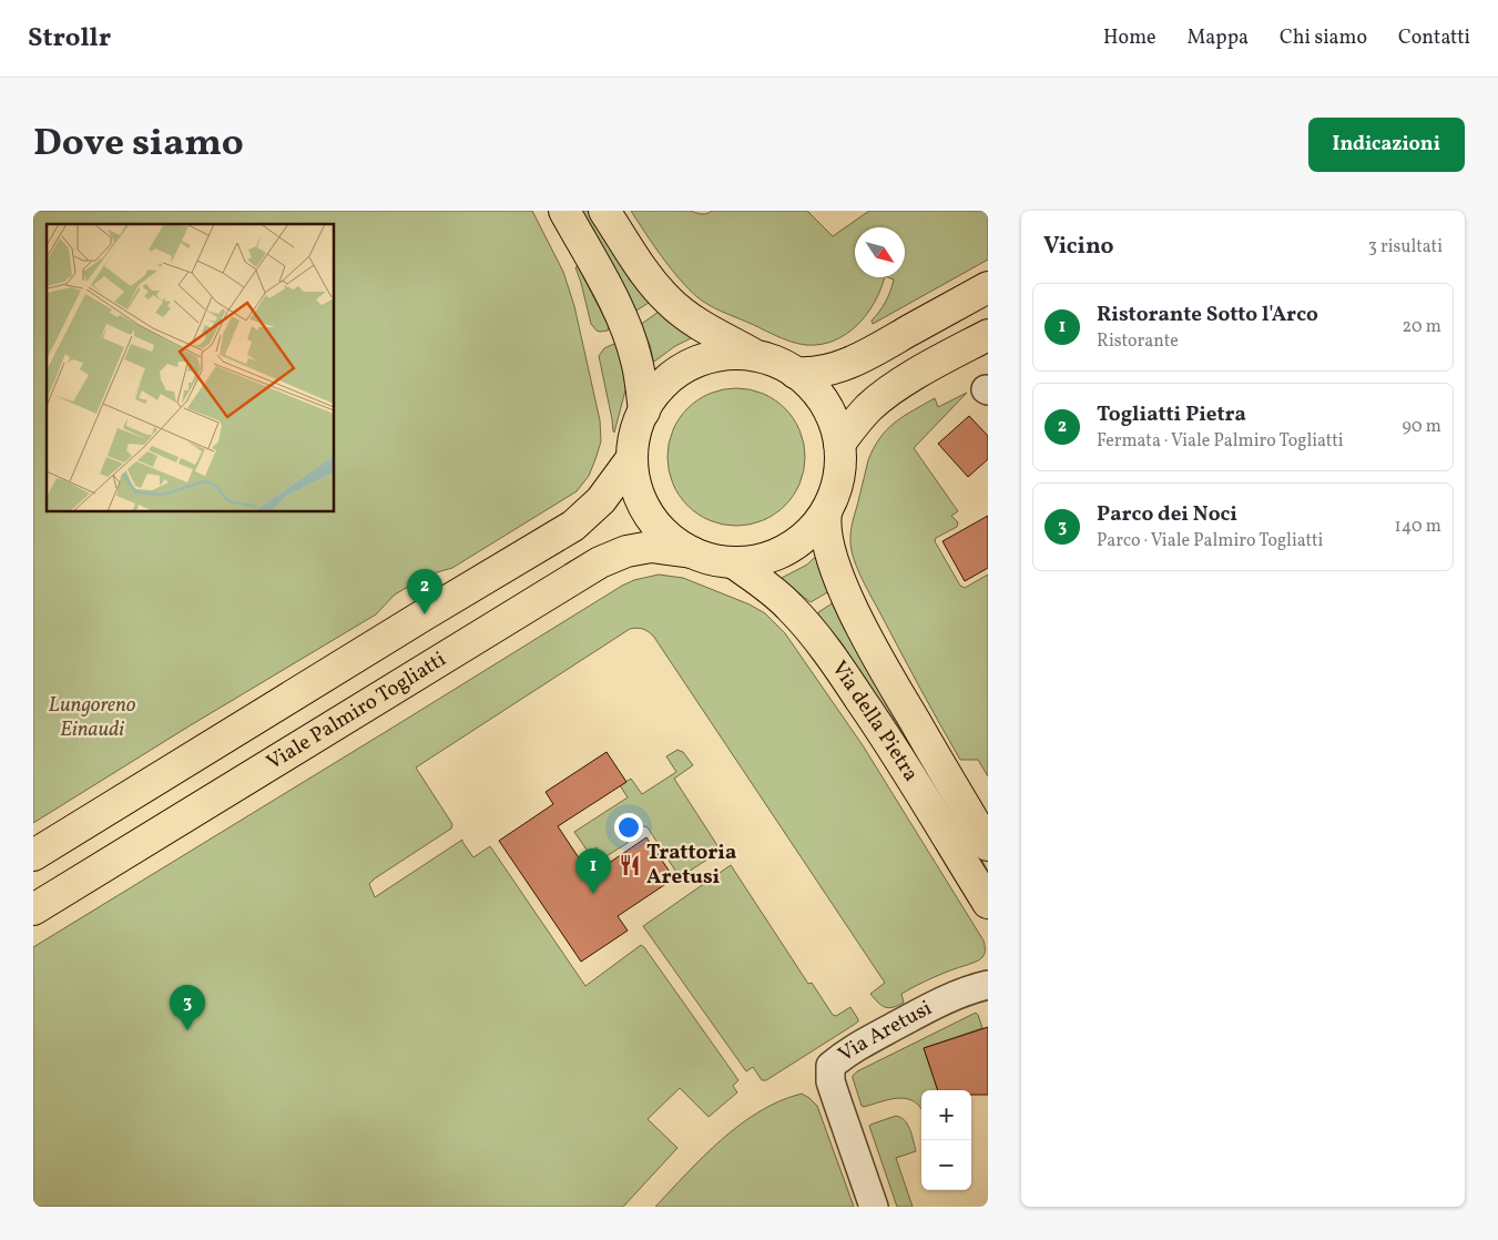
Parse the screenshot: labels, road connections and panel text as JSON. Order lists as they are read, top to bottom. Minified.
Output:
{"streets":{"main road":["Viale Palmiro Togliatti","Via della Pietra"],"street":["Via Aretusi"]},"parks":["Lungoreno Einaudi"],"places":{"restaurant":["Trattoria Aretusi"]},"north":"bottom right","page":{"header":"Strollr","nav":["Home","Mappa","Chi siamo","Contatti"],"title":"Dove siamo","buttons":"Indicazioni","heading":["Vicino","3 risultati"],"list":[{"mark":"1","name":"Ristorante Sotto l'Arco","note":"Ristorante","value":"20 m"},{"mark":"2","name":"Togliatti Pietra","note":"Fermata · Viale Palmiro Togliatti","value":"90 m"},{"mark":"3","name":"Parco dei Noci","note":"Parco · Viale Palmiro Togliatti","value":"140 m"}],"pins":["2","1","3"],"map_buttons":["+","−"]}}
